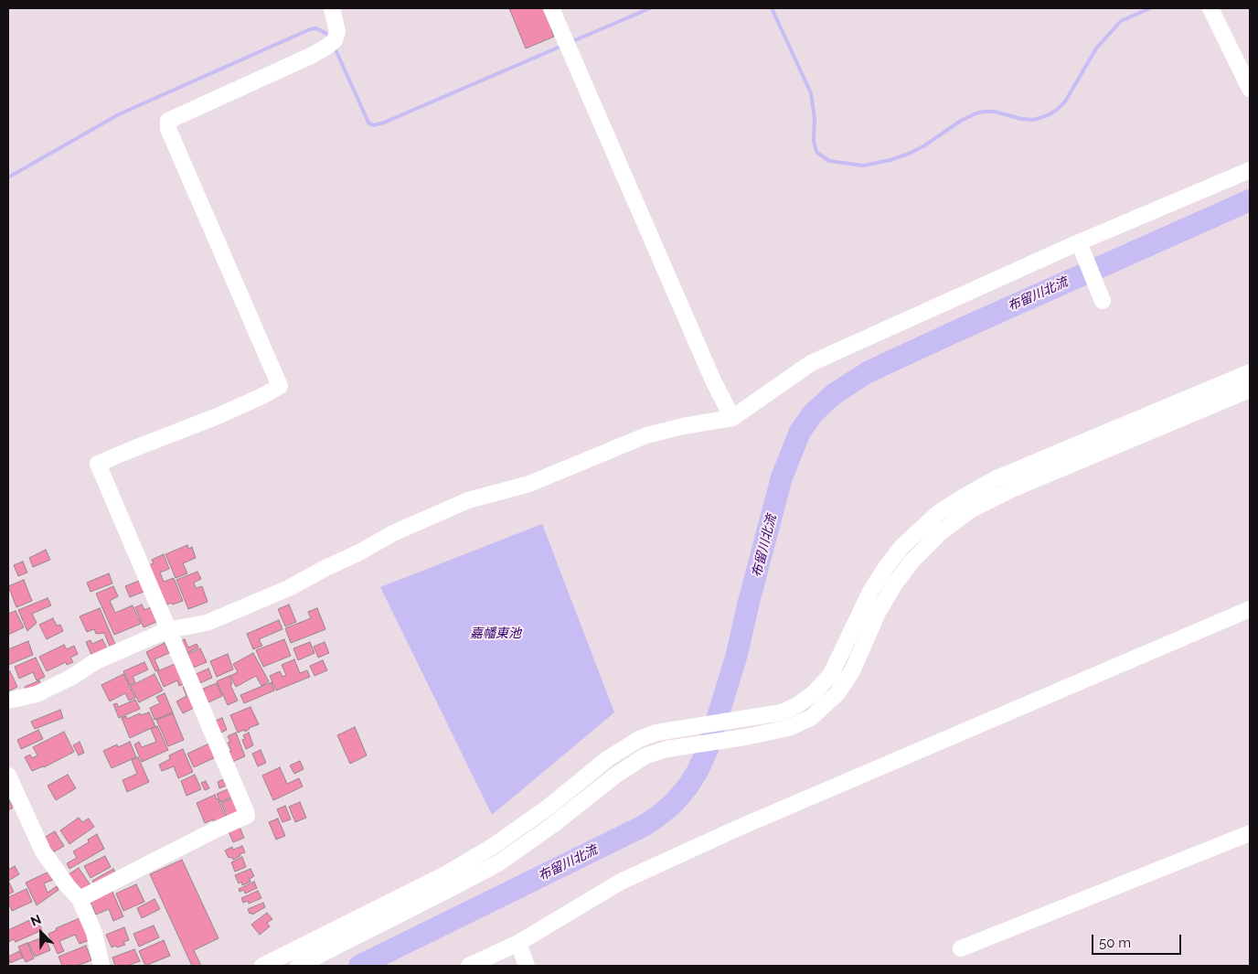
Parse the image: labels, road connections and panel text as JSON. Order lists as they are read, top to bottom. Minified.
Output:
{"water":["布留川北流","嘉幡東池"],"scale_bar":"50 m","north":"top left"}
